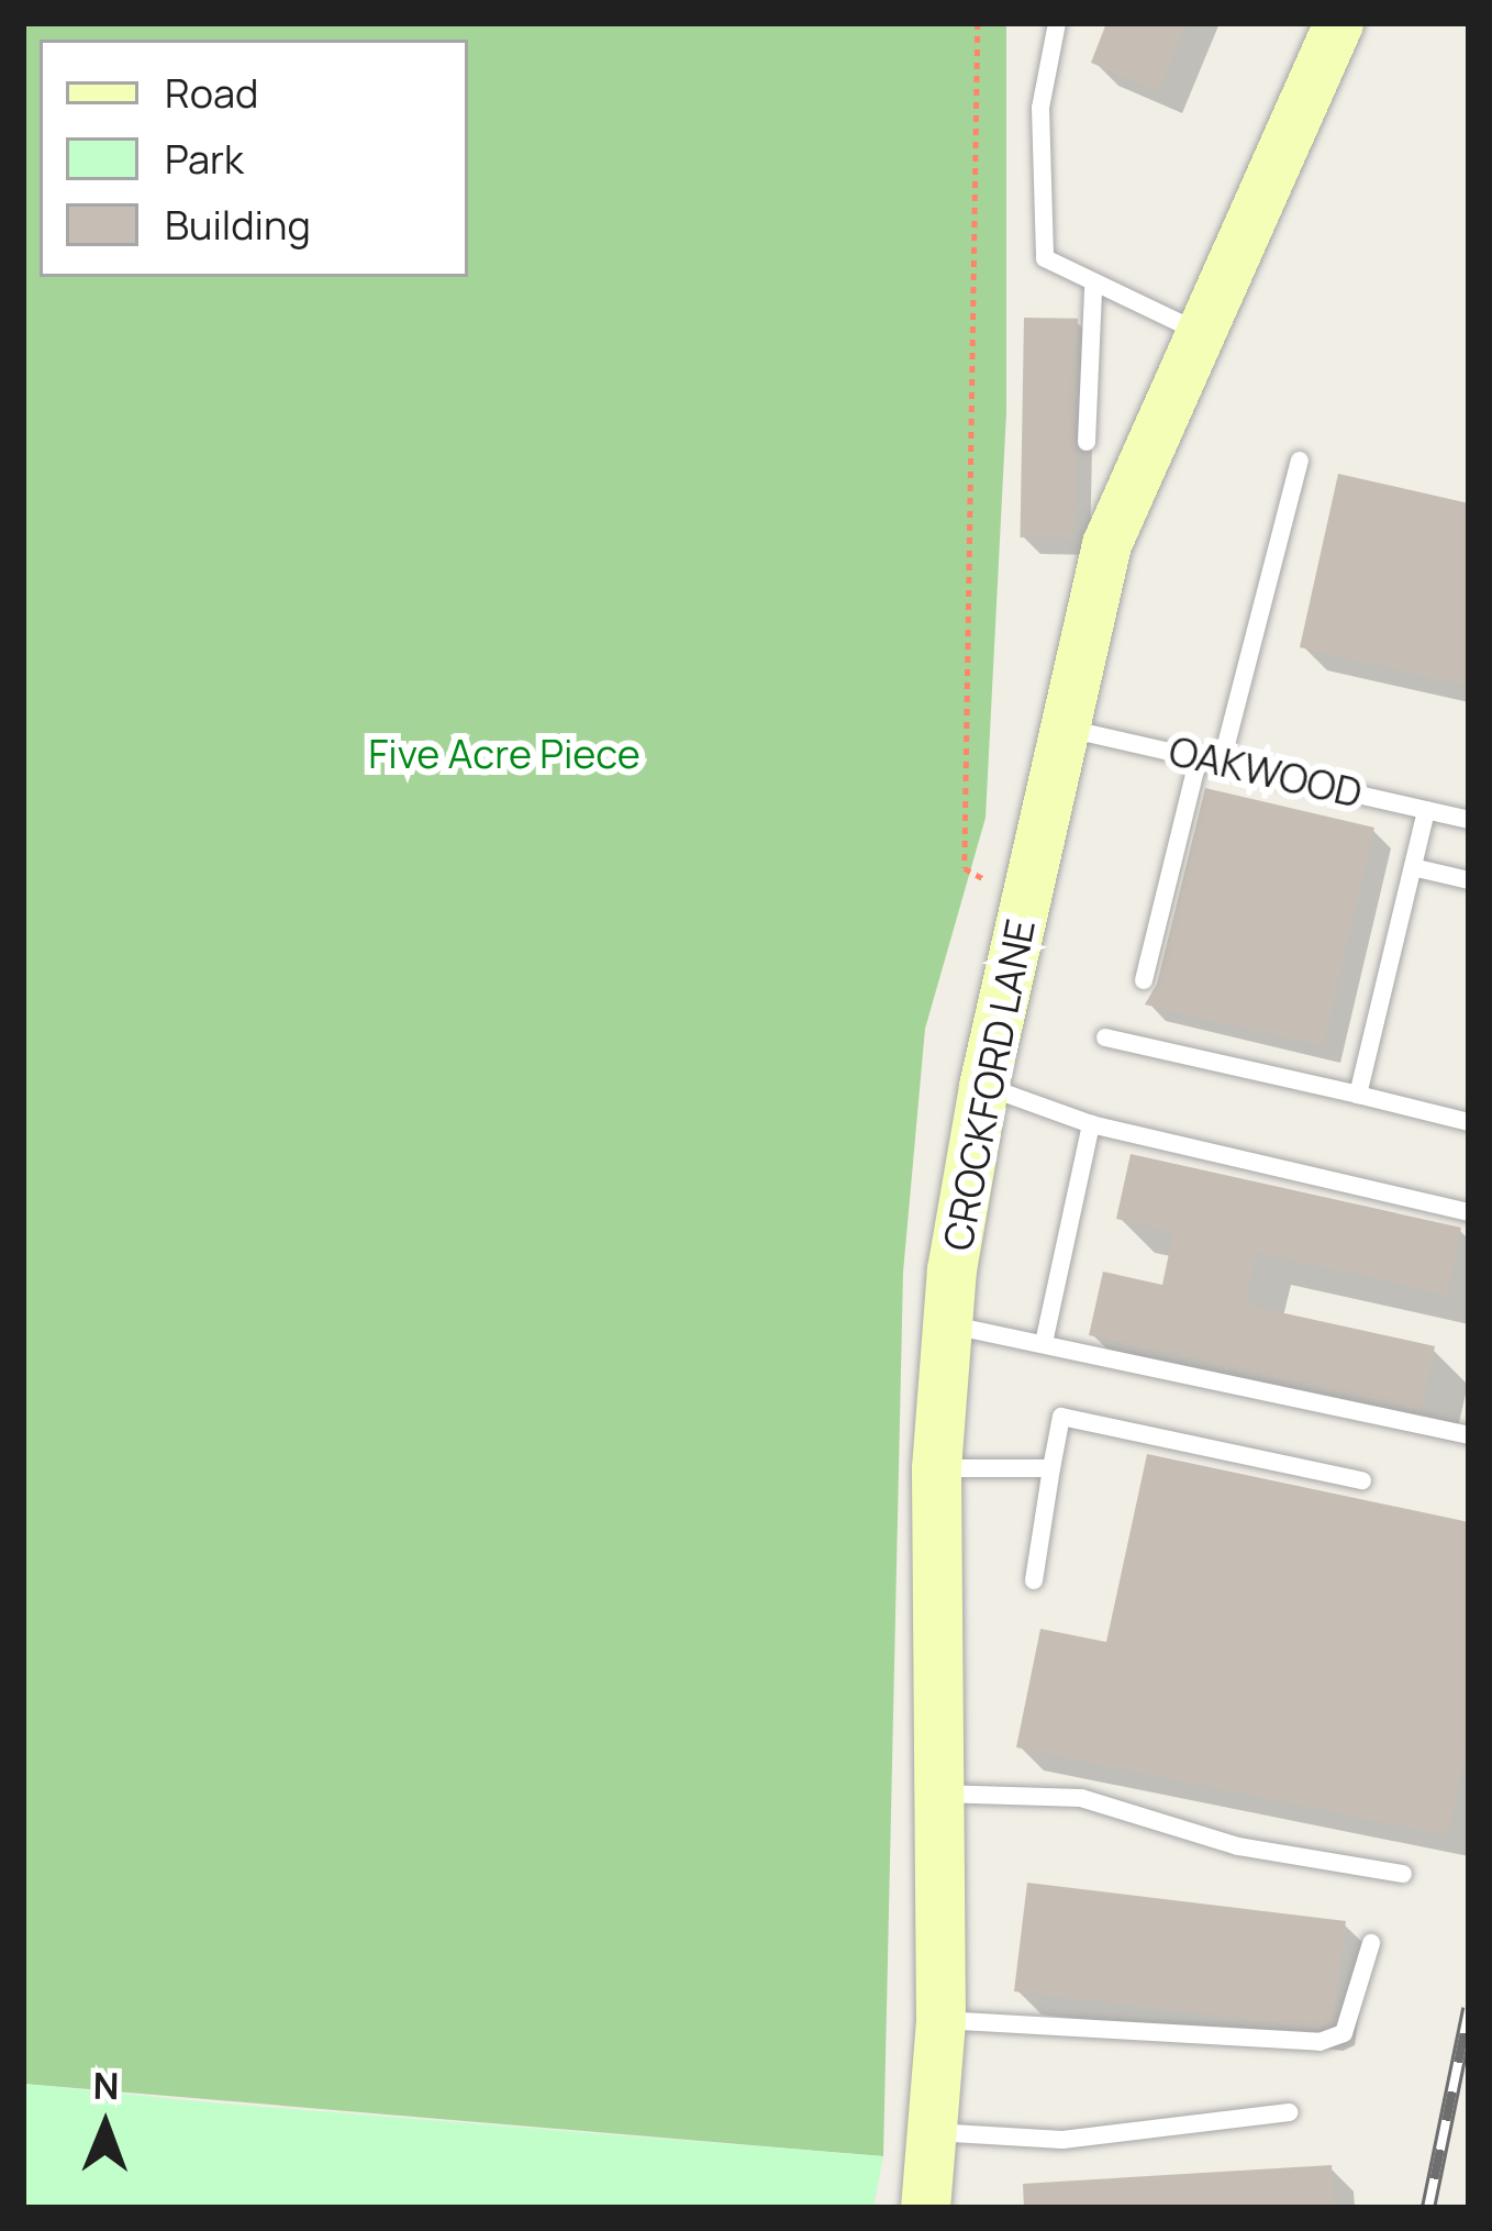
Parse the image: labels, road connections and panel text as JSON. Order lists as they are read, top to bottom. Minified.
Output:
{"streets":{"street":["CROCKFORD LANE"],"lane":["OAKWOOD"]},"crossings":[["OAKWOOD","CROCKFORD LANE"]],"parks":["Five Acre Piece"],"legend":["Road","Park","Building"],"north":"top"}
